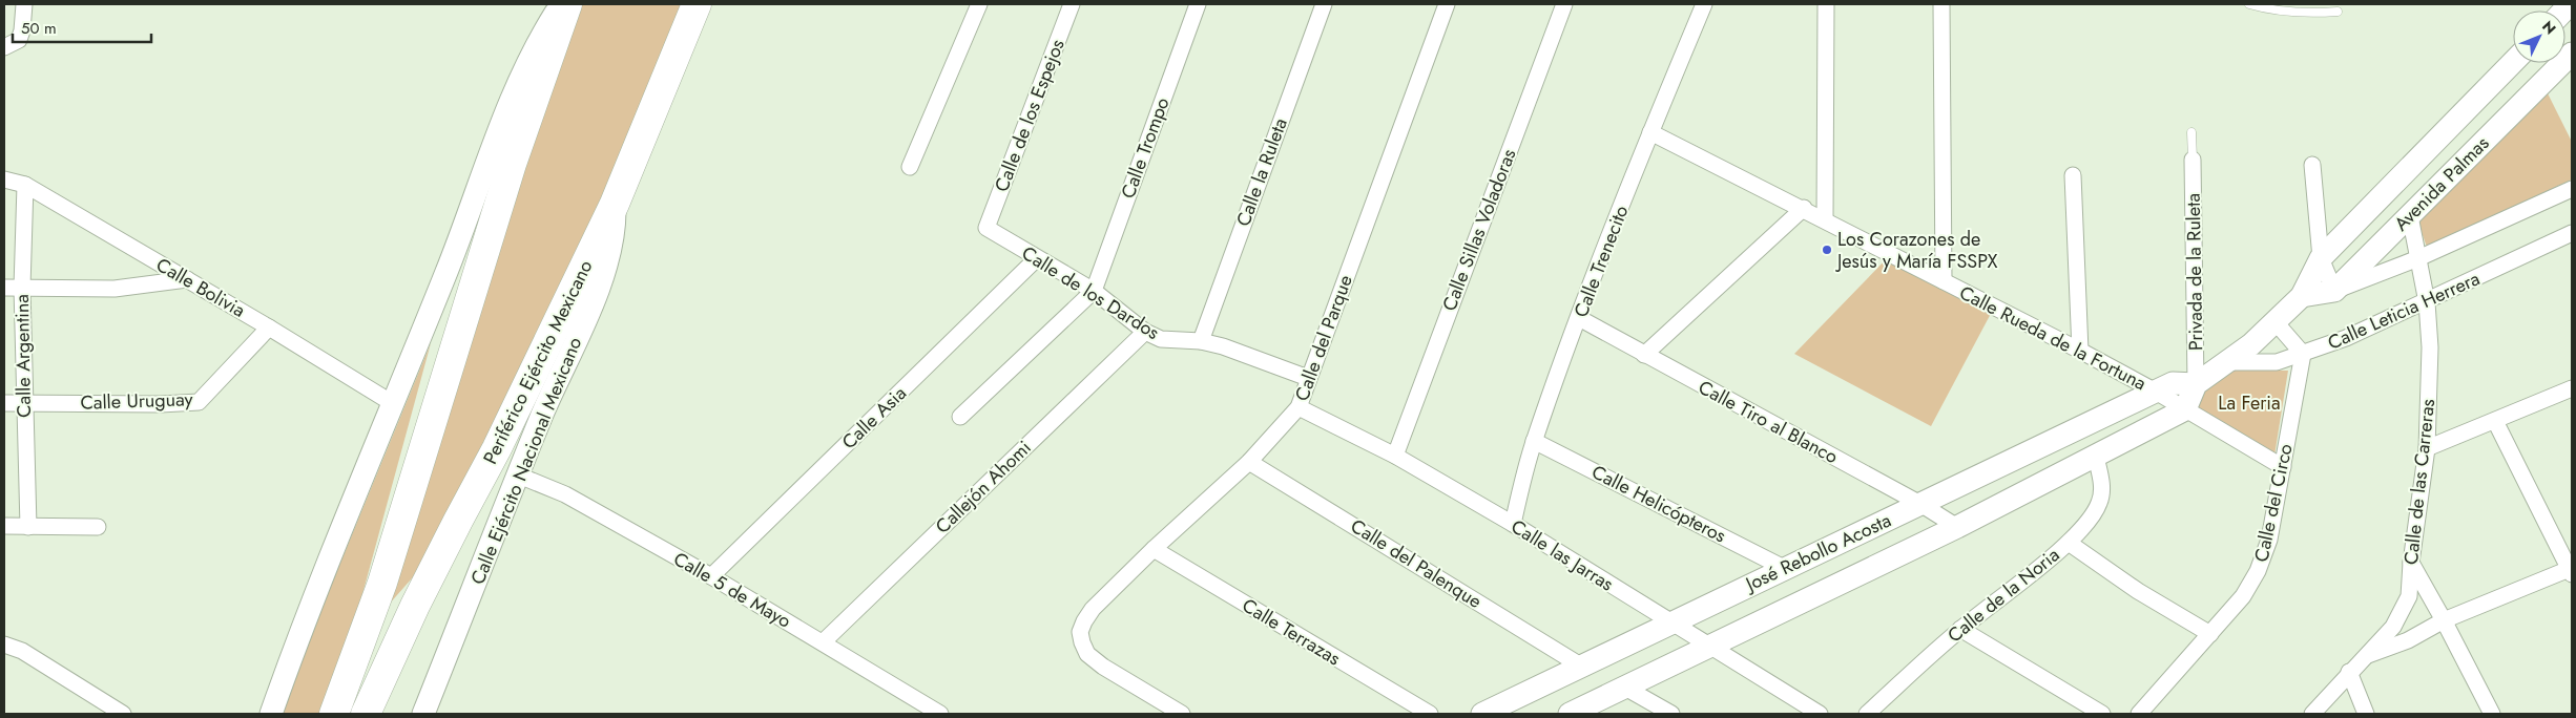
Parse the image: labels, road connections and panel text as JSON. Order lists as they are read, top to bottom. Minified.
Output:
{"streets":{"highway":["Periférico Ejército Mexicano"],"main road":["Avenida Palmas","Calle Ejército Nacional Mexicano","José Rebollo Acosta"],"street":["Calle de los Espejos","Calle Trompo","Calle la Ruleta","Calle Sillas Voladoras","Calle Trenecito","Privada de la Ruleta","Calle Bolivia","Calle de los Dardos","Calle Leticia Herrera","Calle del Parque","Calle Rueda de la Fortuna","Calle Argentina","Calle Uruguay","Calle Asia","Calle Tiro al Blanco","Calle de las Carreras","Callejón Ahomi","Calle del Circo","Calle Helicópteros","Calle las Jarras","Calle del Palenque","Calle 5 de Mayo","Calle de la Noria","Calle Terrazas"]},"crossings":[["Calle de los Espejos","Calle de los Dardos"],["Calle Trompo","Calle de los Dardos"],["Calle la Ruleta","Calle de los Dardos"],["Avenida Palmas","Privada de la Ruleta"],["Avenida Palmas","Calle Leticia Herrera"],["Avenida Palmas","Calle de las Carreras"],["Calle Sillas Voladoras","Calle las Jarras"],["Calle Trenecito","Calle Rueda de la Fortuna"],["Calle Trenecito","Calle Tiro al Blanco"],["Calle Trenecito","Calle Helicópteros"],["Calle Trenecito","Calle las Jarras"],["Calle Bolivia","Calle Argentina"],["Calle Bolivia","Calle Uruguay"],["Calle de los Dardos","Calle del Parque"],["Calle de los Dardos","Calle Asia"],["Calle de los Dardos","Callejón Ahomi"],["Calle Leticia Herrera","Calle de las Carreras"],["Calle Leticia Herrera","Calle del Circo"],["Calle del Parque","Calle las Jarras"],["Calle del Parque","Calle del Palenque"],["Calle del Parque","Calle Terrazas"],["Calle Rueda de la Fortuna","Calle del Circo"],["Calle Rueda de la Fortuna","José Rebollo Acosta"],["Calle Argentina","Calle Uruguay"],["Periférico Ejército Mexicano","Calle Ejército Nacional Mexicano"],["Calle Asia","Calle 5 de Mayo"],["Calle Tiro al Blanco","José Rebollo Acosta"],["Calle Ejército Nacional Mexicano","Calle 5 de Mayo"],["Callejón Ahomi","Calle 5 de Mayo"],["Calle Helicópteros","José Rebollo Acosta"],["José Rebollo Acosta","Calle las Jarras"],["José Rebollo Acosta","Calle del Palenque"],["José Rebollo Acosta","Calle de la Noria"]],"parks":["La Feria"],"places":["Los Corazones de Jesús y María FSSPX"],"scale_bar":"50 m","north":"top right"}
